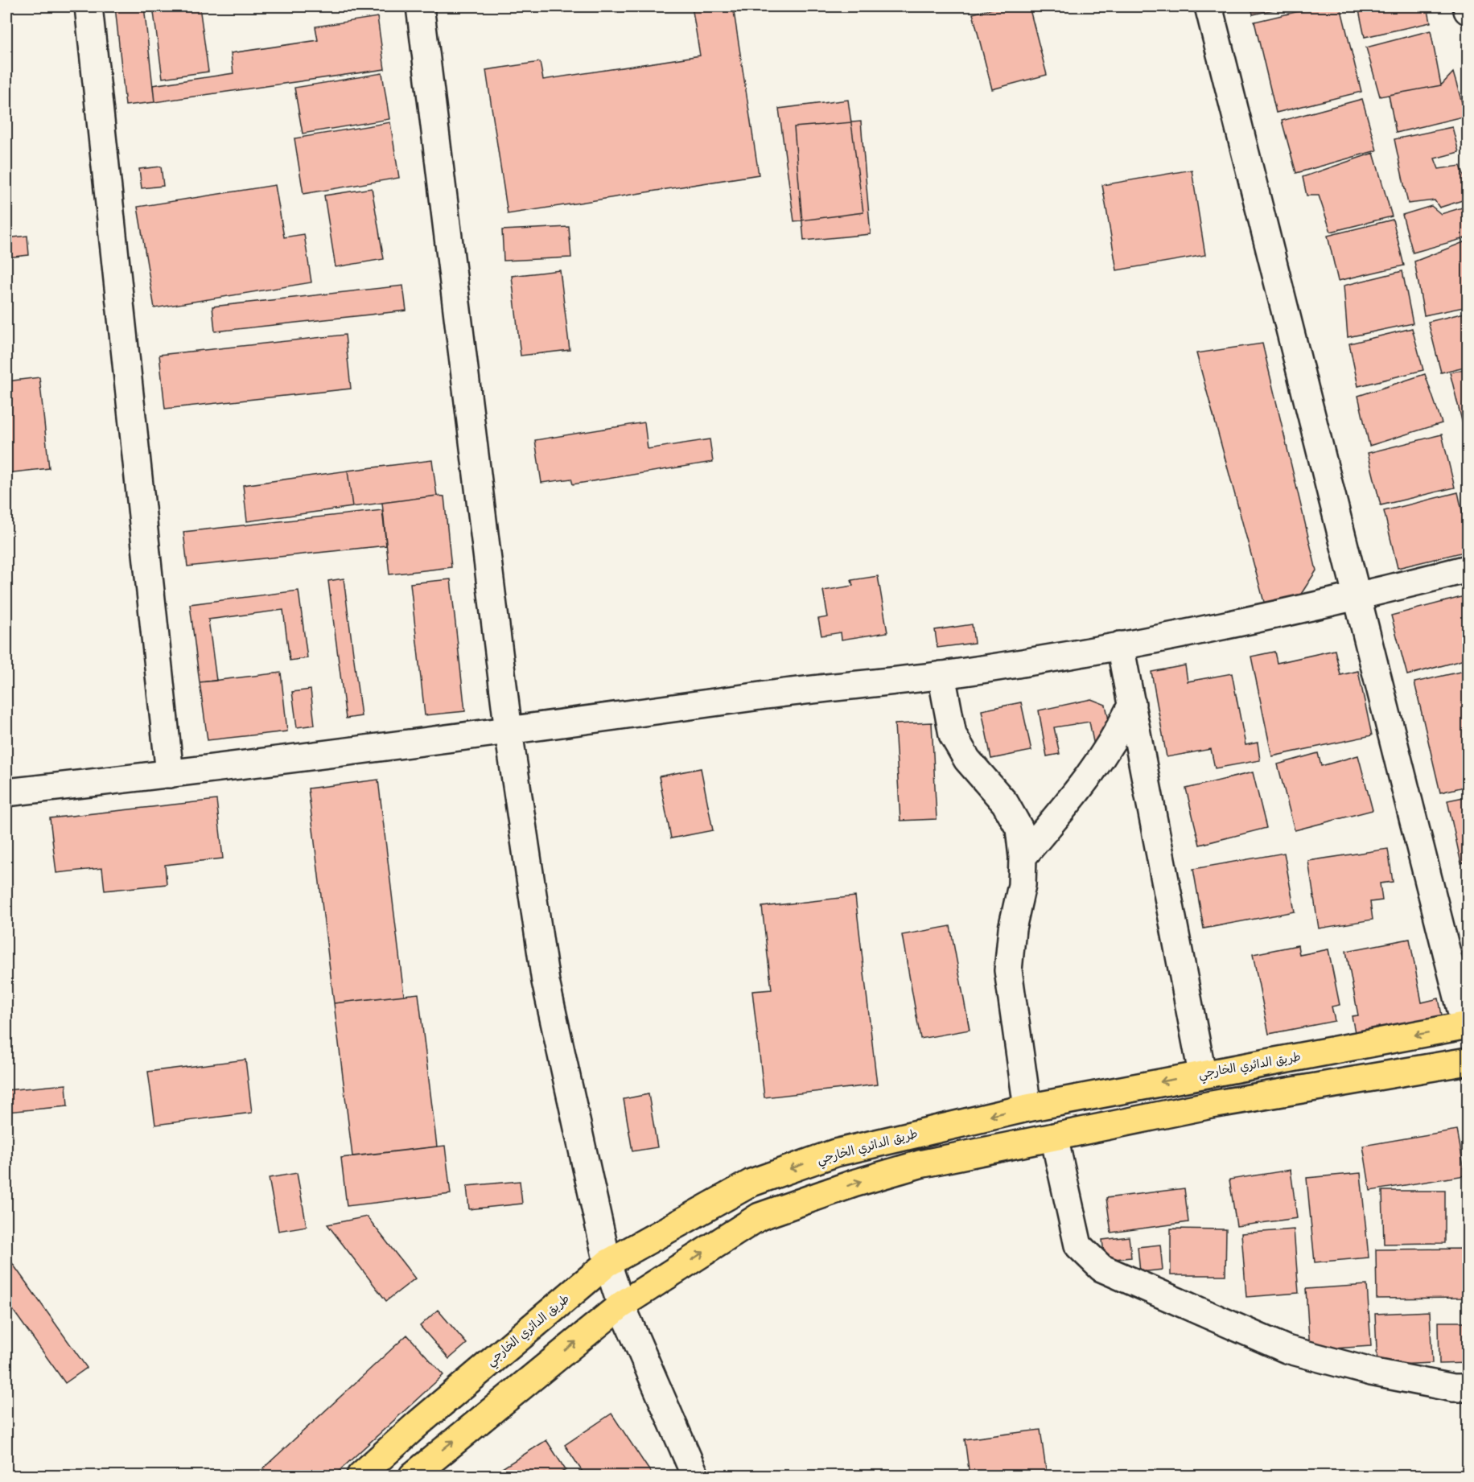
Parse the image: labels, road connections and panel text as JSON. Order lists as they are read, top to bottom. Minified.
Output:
{"streets":{"main road":["طريق الدائري الخارجي"]}}
